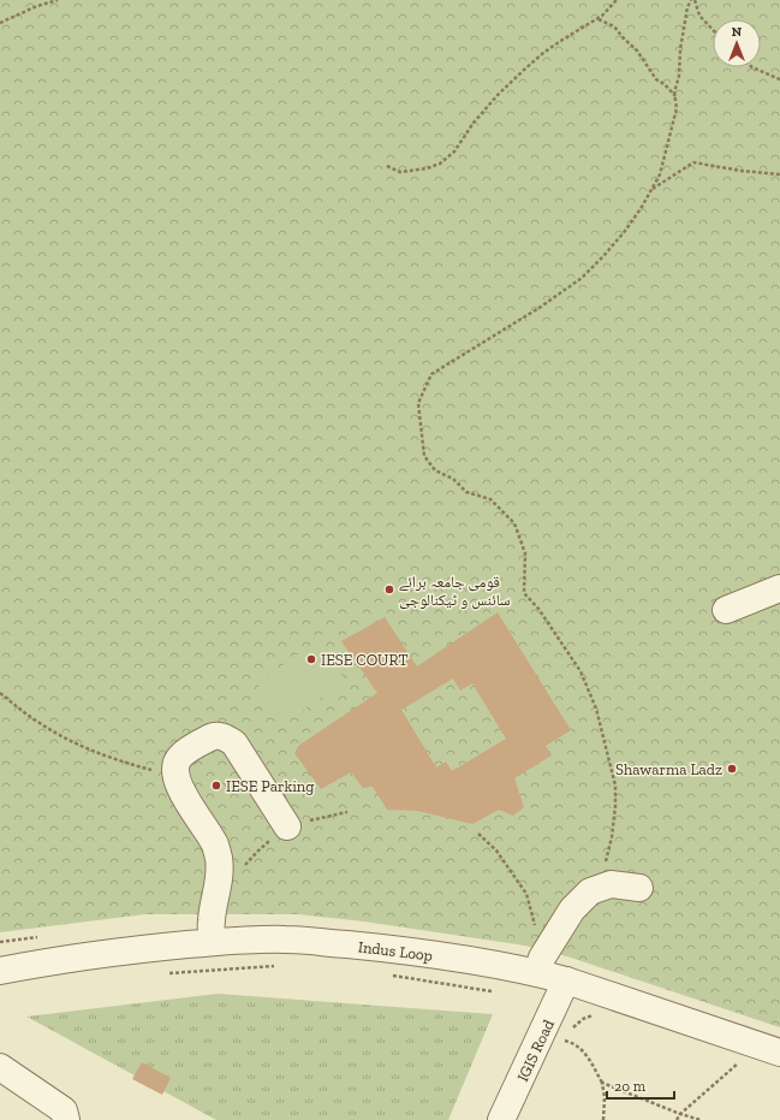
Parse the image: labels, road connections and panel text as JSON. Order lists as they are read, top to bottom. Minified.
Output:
{"streets":{"street":["Indus Loop","IGIS Road"]},"crossings":[["Indus Loop","IGIS Road"]],"places":["قومی جامعہ برائے سائنس و ٹیکنالوجی","IESE COURT","Shawarma Ladz","IESE Parking"],"scale_bar":"20 m","north":"top"}
